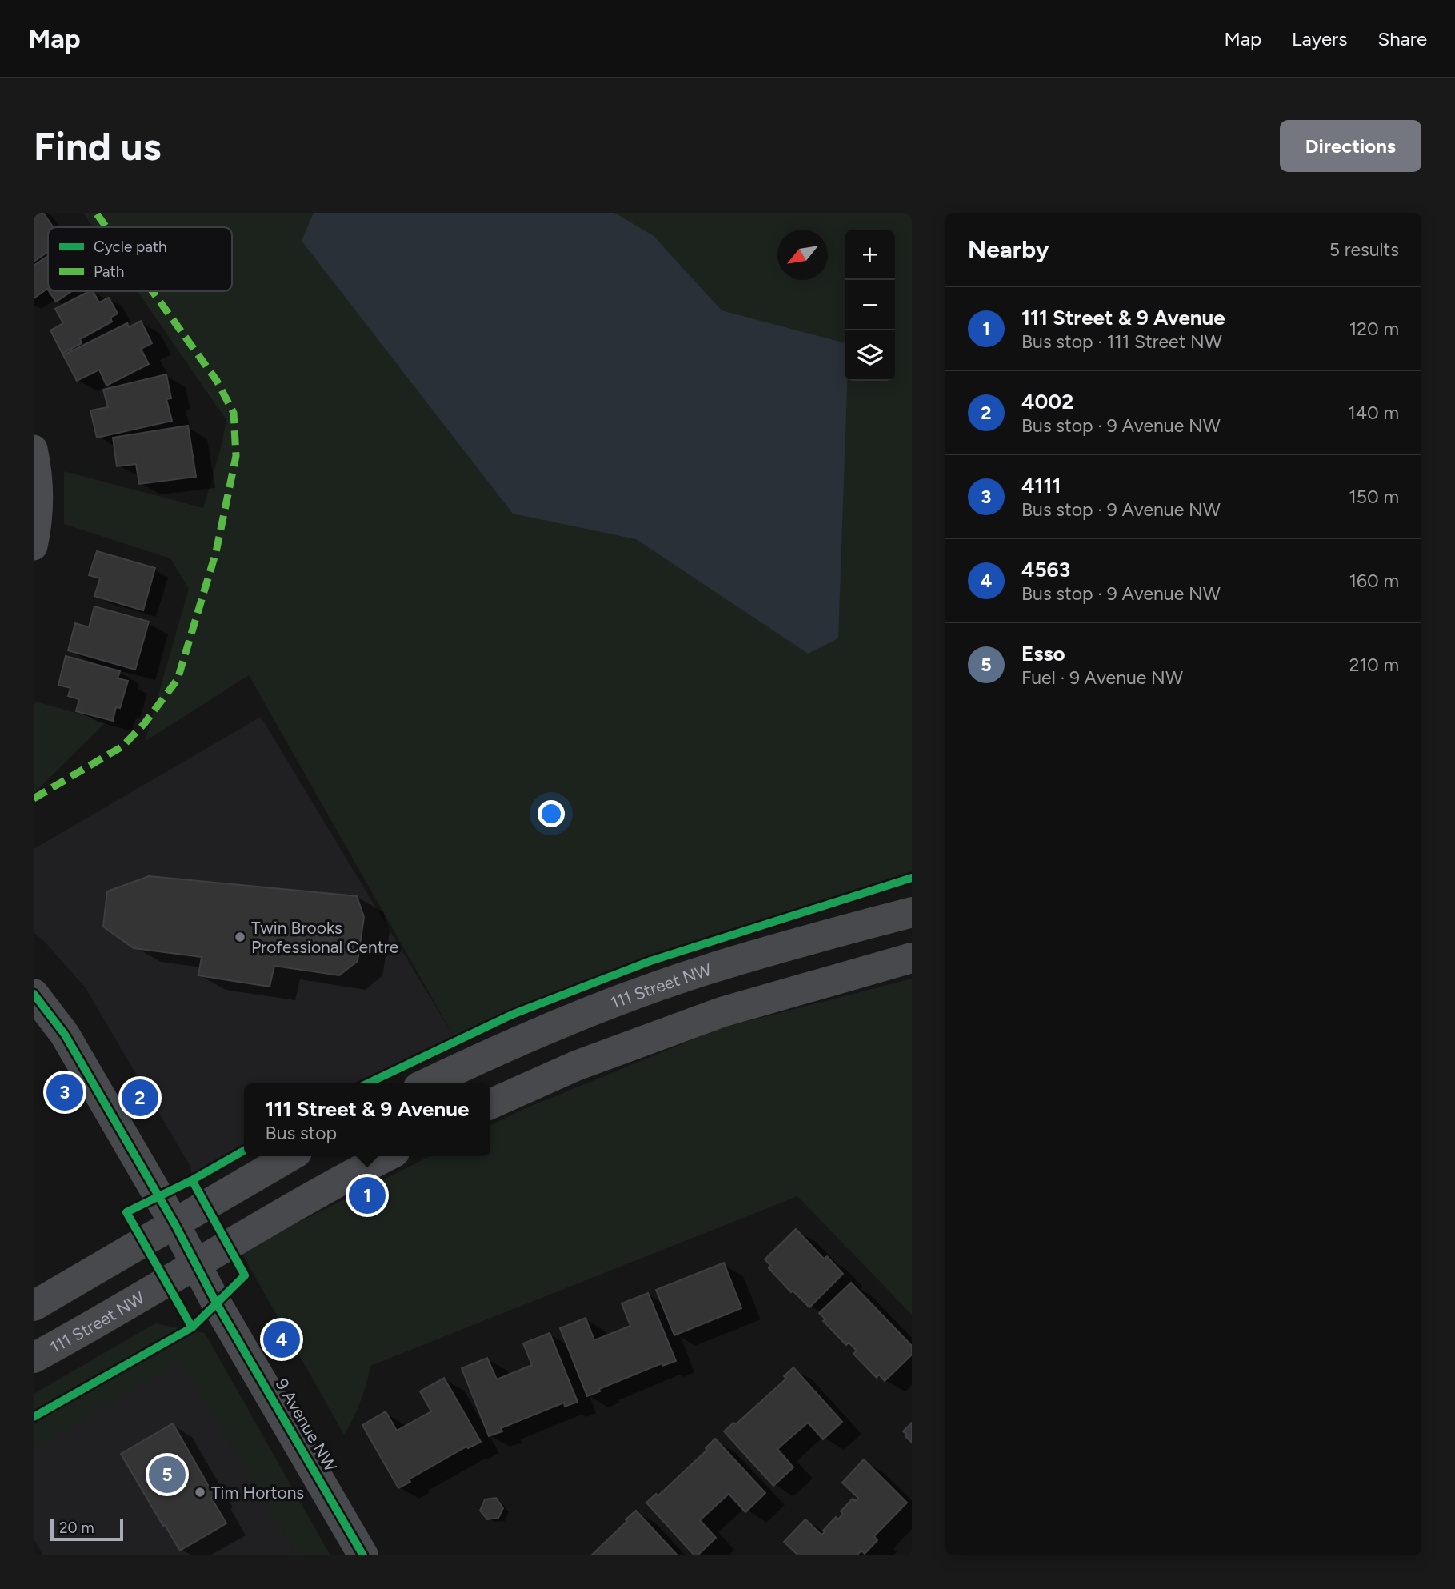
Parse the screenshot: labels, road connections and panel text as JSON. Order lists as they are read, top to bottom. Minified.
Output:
{"streets":{"main road":["111 Street NW","9 Avenue NW"]},"crossings":[["111 Street NW","9 Avenue NW"]],"places":["Twin Brooks Professional Centre","Tim Hortons"],"legend":["Cycle path","Path"],"scale_bar":"20 m","north":"bottom left","page":{"header":"Map","nav":["Map","Layers","Share"],"buttons":"Directions","title":"Find us","heading":["Nearby","5 results"],"map_buttons":["+","−"],"list":[{"mark":"1","name":"111 Street & 9 Avenue","note":"Bus stop · 111 Street NW","value":"120 m"},{"mark":"2","name":"4002","note":"Bus stop · 9 Avenue NW","value":"140 m"},{"mark":"3","name":"4111","note":"Bus stop · 9 Avenue NW","value":"150 m"},{"mark":"4","name":"4563","note":"Bus stop · 9 Avenue NW","value":"160 m"},{"mark":"5","name":"Esso","note":"Fuel · 9 Avenue NW","value":"210 m"}],"pins":["3","2","1","4","5"],"popup":["111 Street & 9 Avenue","Bus stop"],"scale":"20 m"}}
